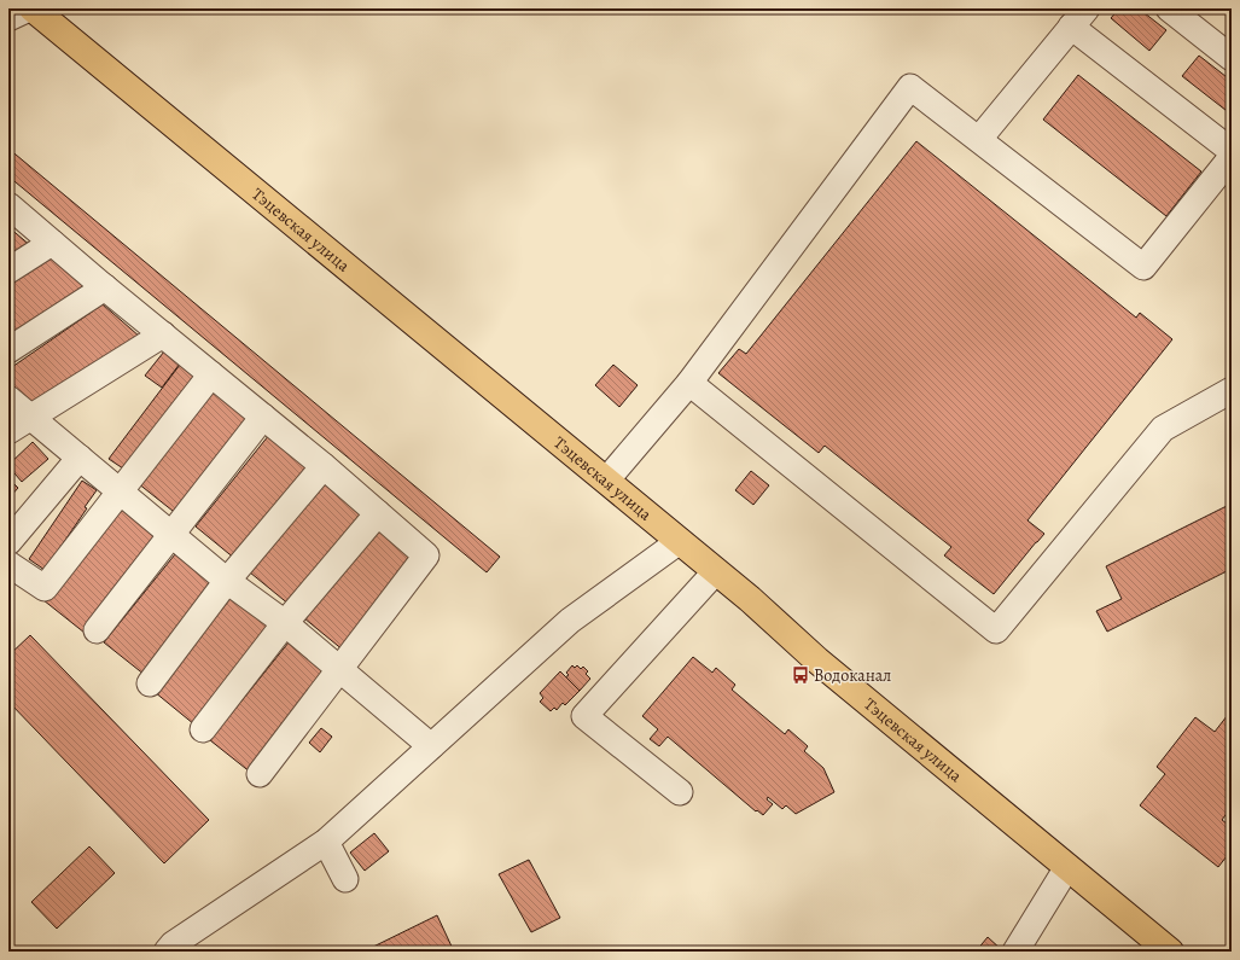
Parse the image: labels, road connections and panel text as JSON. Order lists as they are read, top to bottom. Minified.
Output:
{"streets":{"main road":["Тэцевская улица"]},"places":{"bus stop":["Водоканал"]}}
